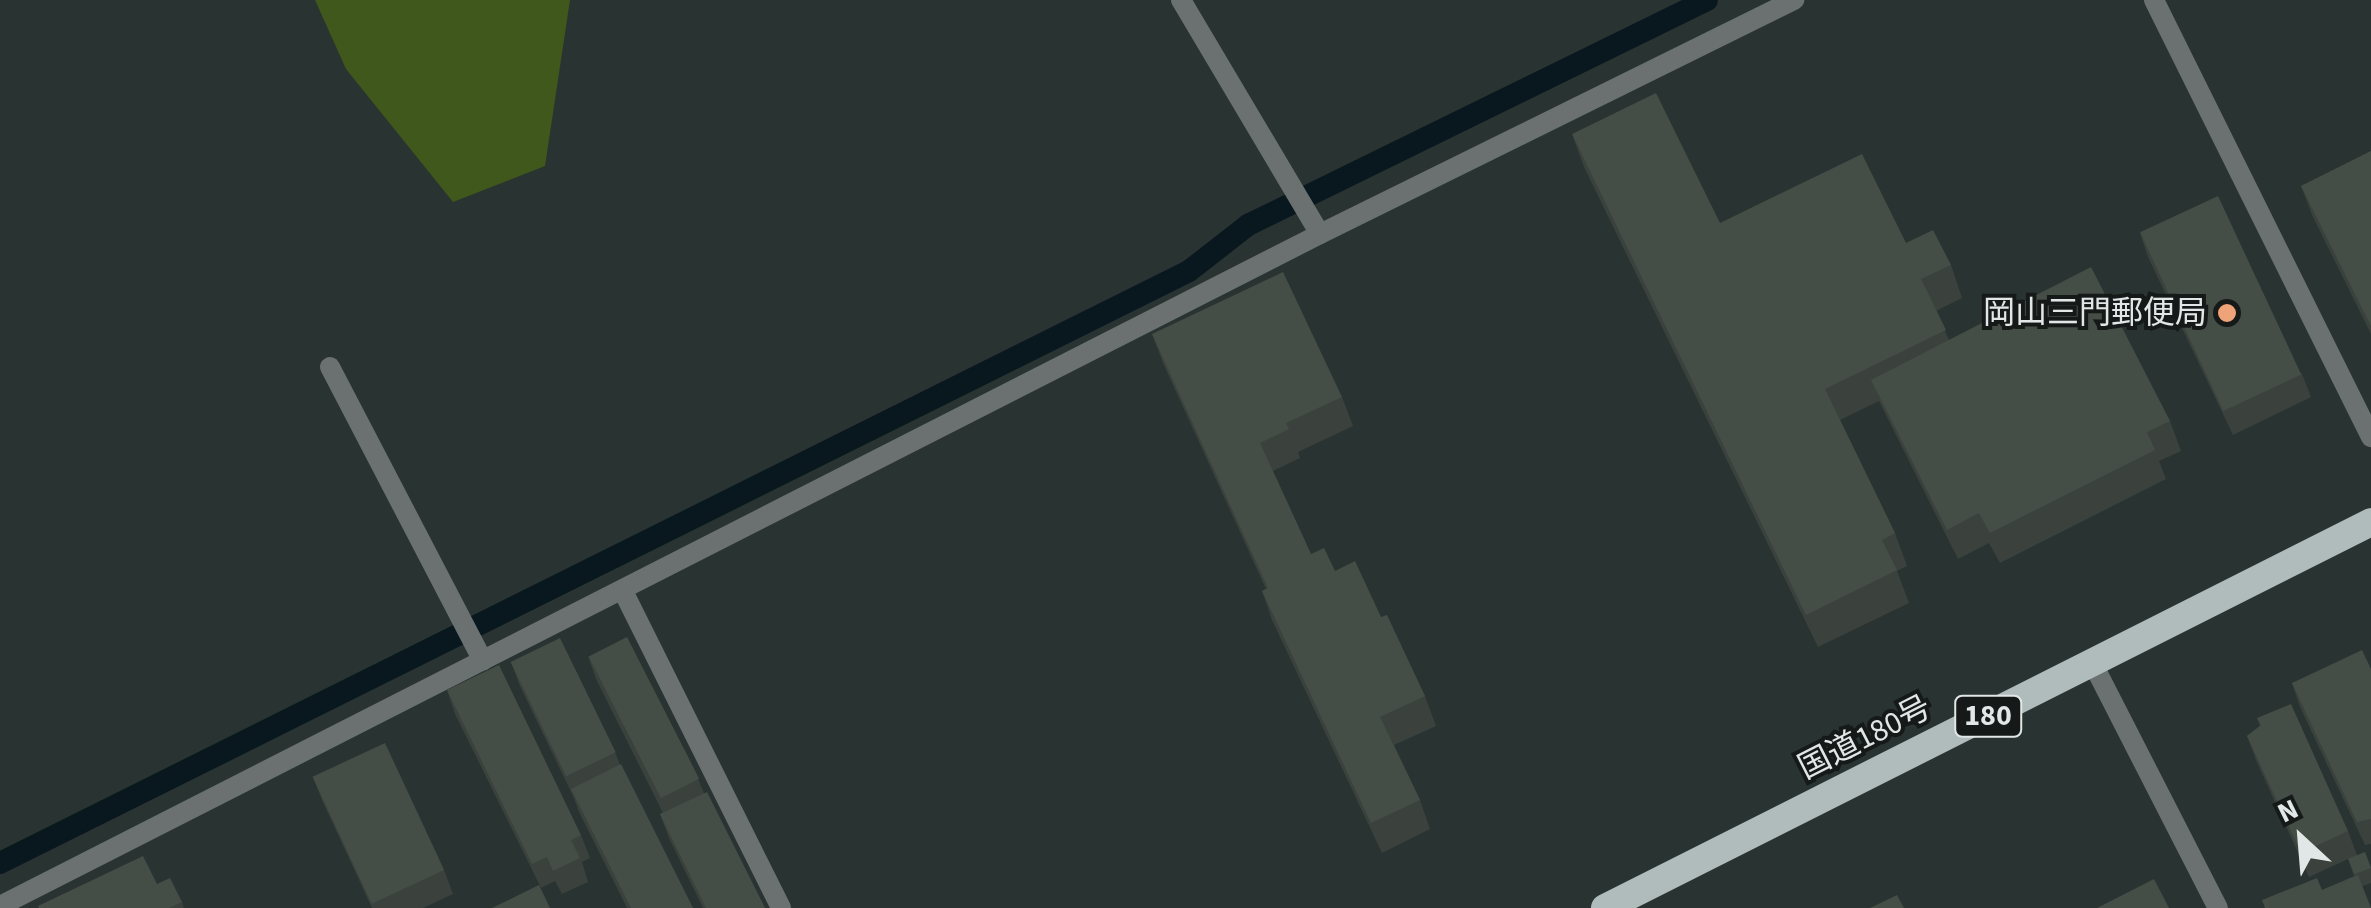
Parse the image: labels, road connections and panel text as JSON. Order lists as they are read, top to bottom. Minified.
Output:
{"streets":{"highway":["180","国道180号"]},"places":["岡山三門郵便局"],"north":"top left"}
